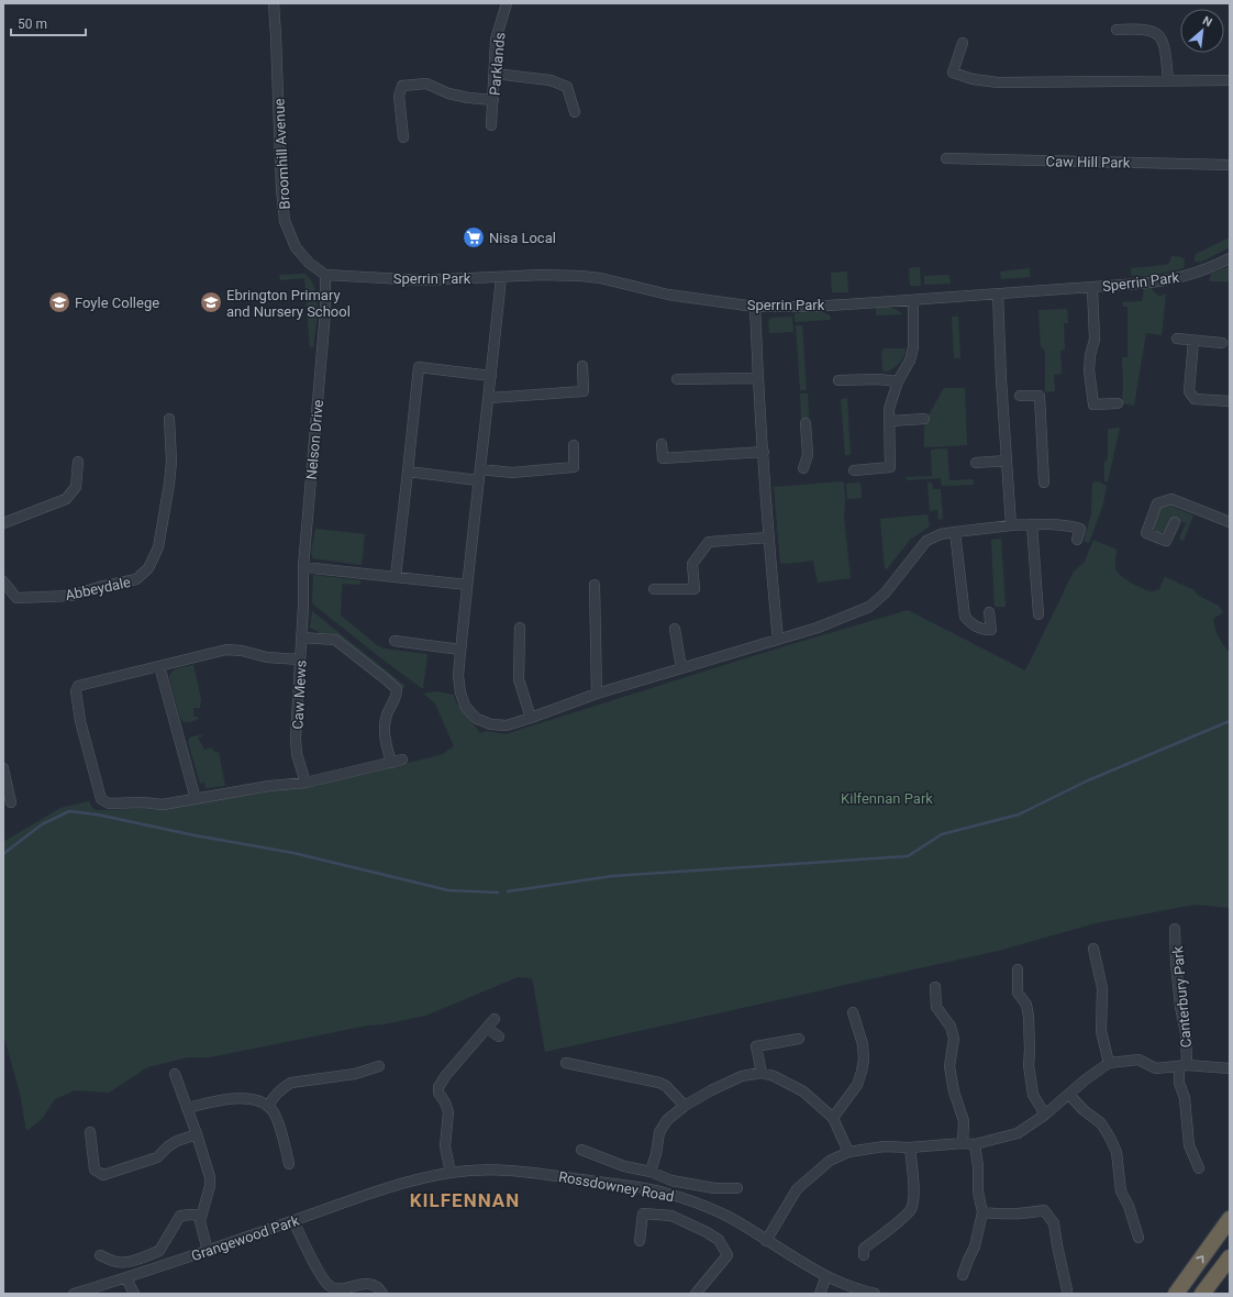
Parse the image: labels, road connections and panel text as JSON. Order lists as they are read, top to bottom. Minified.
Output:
{"streets":{"street":["Parklands","Broomhill Avenue","Caw Hill Park","Sperrin Park","Nelson Drive","Abbeydale","Caw Mews","Canterbury Park","Rossdowney Road","Grangewood Park"]},"crossings":[["Broomhill Avenue","Sperrin Park"],["Broomhill Avenue","Nelson Drive"],["Sperrin Park","Nelson Drive"],["Nelson Drive","Caw Mews"],["Rossdowney Road","Grangewood Park"]],"districts":["KILFENNAN"],"parks":["Kilfennan Park"],"places":{"supermarket":["Nisa Local"],"school or university":["Foyle College","Ebrington Primary and Nursery School"]},"scale_bar":"50 m","north":"top right"}
